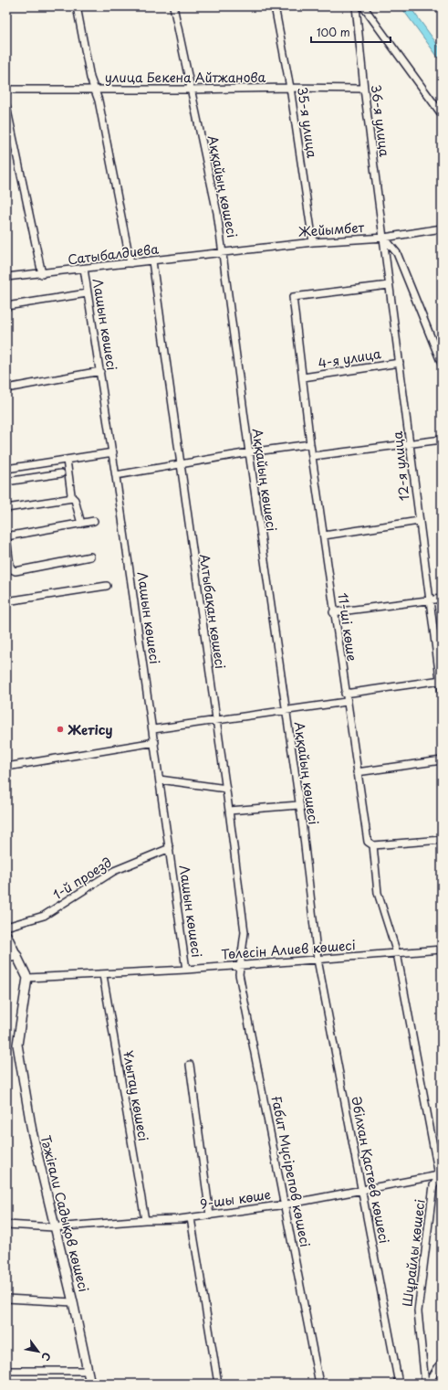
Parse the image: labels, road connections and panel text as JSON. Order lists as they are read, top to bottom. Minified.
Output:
{"streets":{"street":["улица Бекена Айтжанова","36-я улица","35-я улица","Аққайың көшесі","Жейымбет","Сатыбалдиева","Лашын көшесі","4-я улица","12-я улица","Алтыбақан көшесі","11-ші көше","1-й проезд","Төлесін Алиев көшесі","Ұлытау көшесi","Әбілхан Қастеев көшесi","Ғабит Мүсірепов көшесi","9-шы көше","Тәжіғали Садықов көшесі","Шұрайлы көшесі"]},"crossings":[["улица Бекена Айтжанова","36-я улица"],["улица Бекена Айтжанова","35-я улица"],["улица Бекена Айтжанова","Аққайың көшесі"],["36-я улица","Жейымбет"],["36-я улица","12-я улица"],["35-я улица","Жейымбет"],["Аққайың көшесі","Жейымбет"],["Аққайың көшесі","Сатыбалдиева"],["Аққайың көшесі","Төлесін Алиев көшесі"],["Аққайың көшесі","Әбілхан Қастеев көшесi"],["Жейымбет","Сатыбалдиева"],["Жейымбет","12-я улица"],["Сатыбалдиева","Лашын көшесі"],["Сатыбалдиева","Алтыбақан көшесі"],["Лашын көшесі","1-й проезд"],["Лашын көшесі","Төлесін Алиев көшесі"],["4-я улица","12-я улица"],["4-я улица","11-ші көше"],["12-я улица","11-ші көше"],["Алтыбақан көшесі","Төлесін Алиев көшесі"],["Алтыбақан көшесі","Ғабит Мүсірепов көшесi"],["11-ші көше","Төлесін Алиев көшесі"],["11-ші көше","9-шы көше"],["11-ші көше","Шұрайлы көшесі"],["Төлесін Алиев көшесі","Ұлытау көшесi"],["Төлесін Алиев көшесі","Әбілхан Қастеев көшесi"],["Төлесін Алиев көшесі","Ғабит Мүсірепов көшесi"],["Төлесін Алиев көшесі","Тәжіғали Садықов көшесі"],["Ұлытау көшесi","9-шы көше"],["Әбілхан Қастеев көшесi","9-шы көше"],["Ғабит Мүсірепов көшесi","9-шы көше"],["9-шы көше","Тәжіғали Садықов көшесі"],["9-шы көше","Шұрайлы көшесі"]],"places":["Жетісу"],"scale_bar":"100 m","north":"bottom right"}
